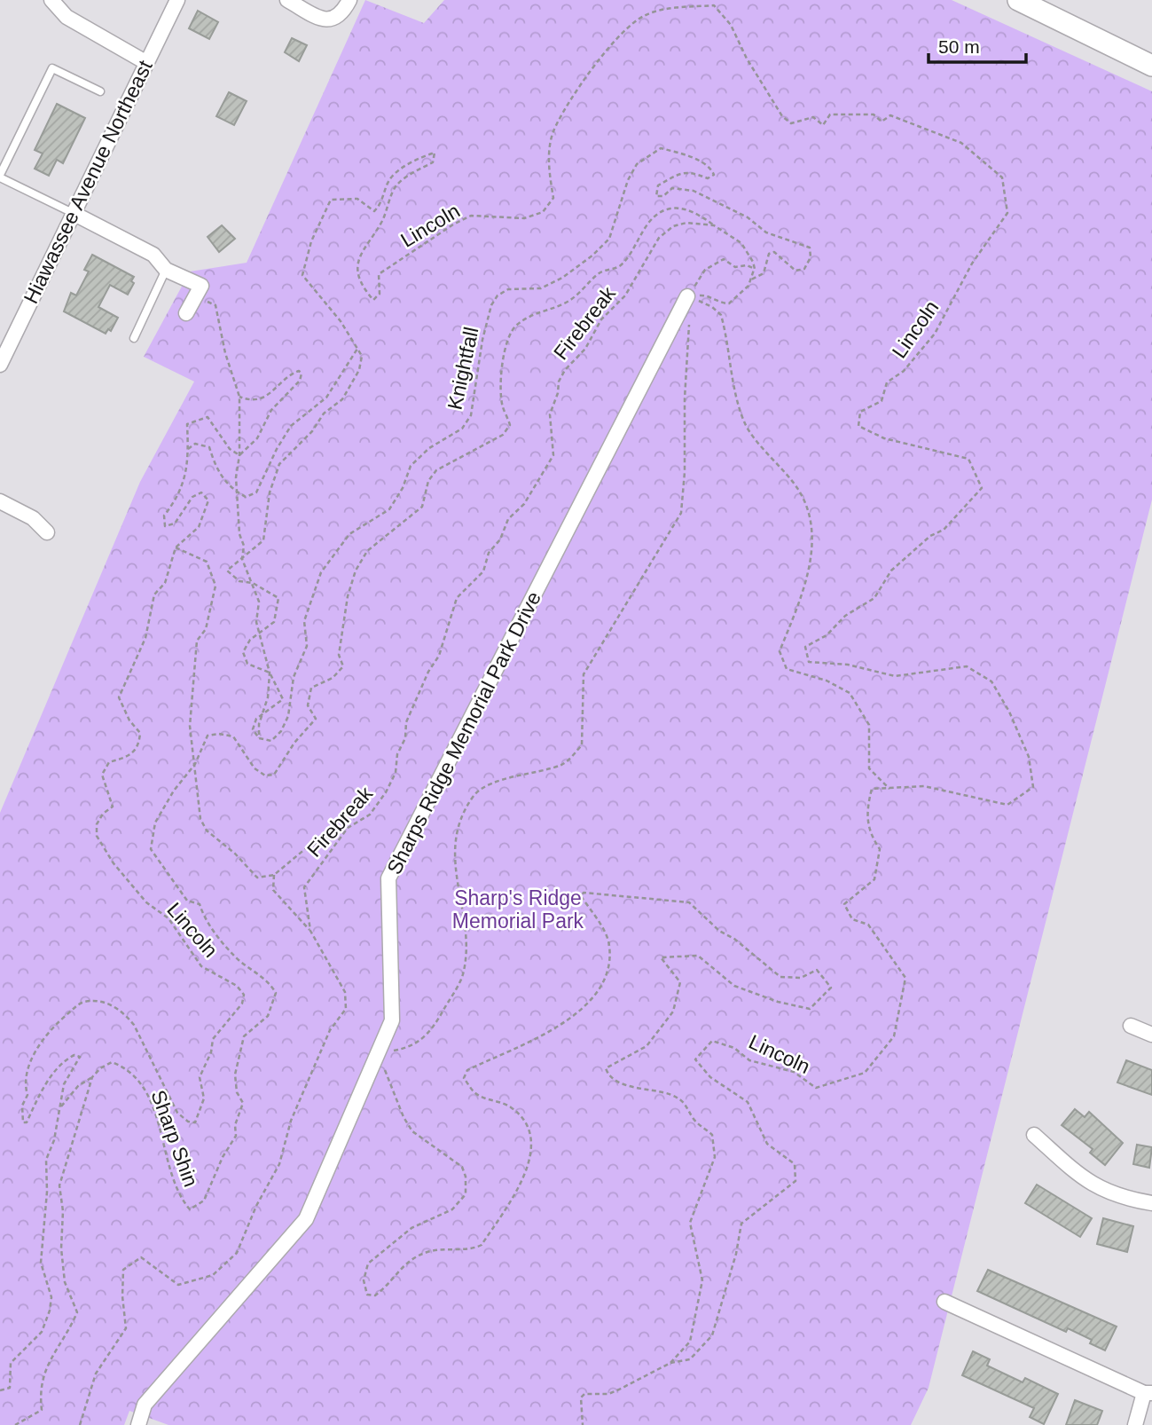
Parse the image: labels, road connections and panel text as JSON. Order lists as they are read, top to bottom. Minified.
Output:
{"streets":{"street":["Hiawassee Avenue Northeast","Sharps Ridge Memorial Park Drive"],"path":["Lincoln","Firebreak","Knightfall","Sharp Shin"]},"crossings":[["Firebreak","Sharp Shin"]],"parks":["Sharp's Ridge Memorial Park"],"scale_bar":"50 m"}
